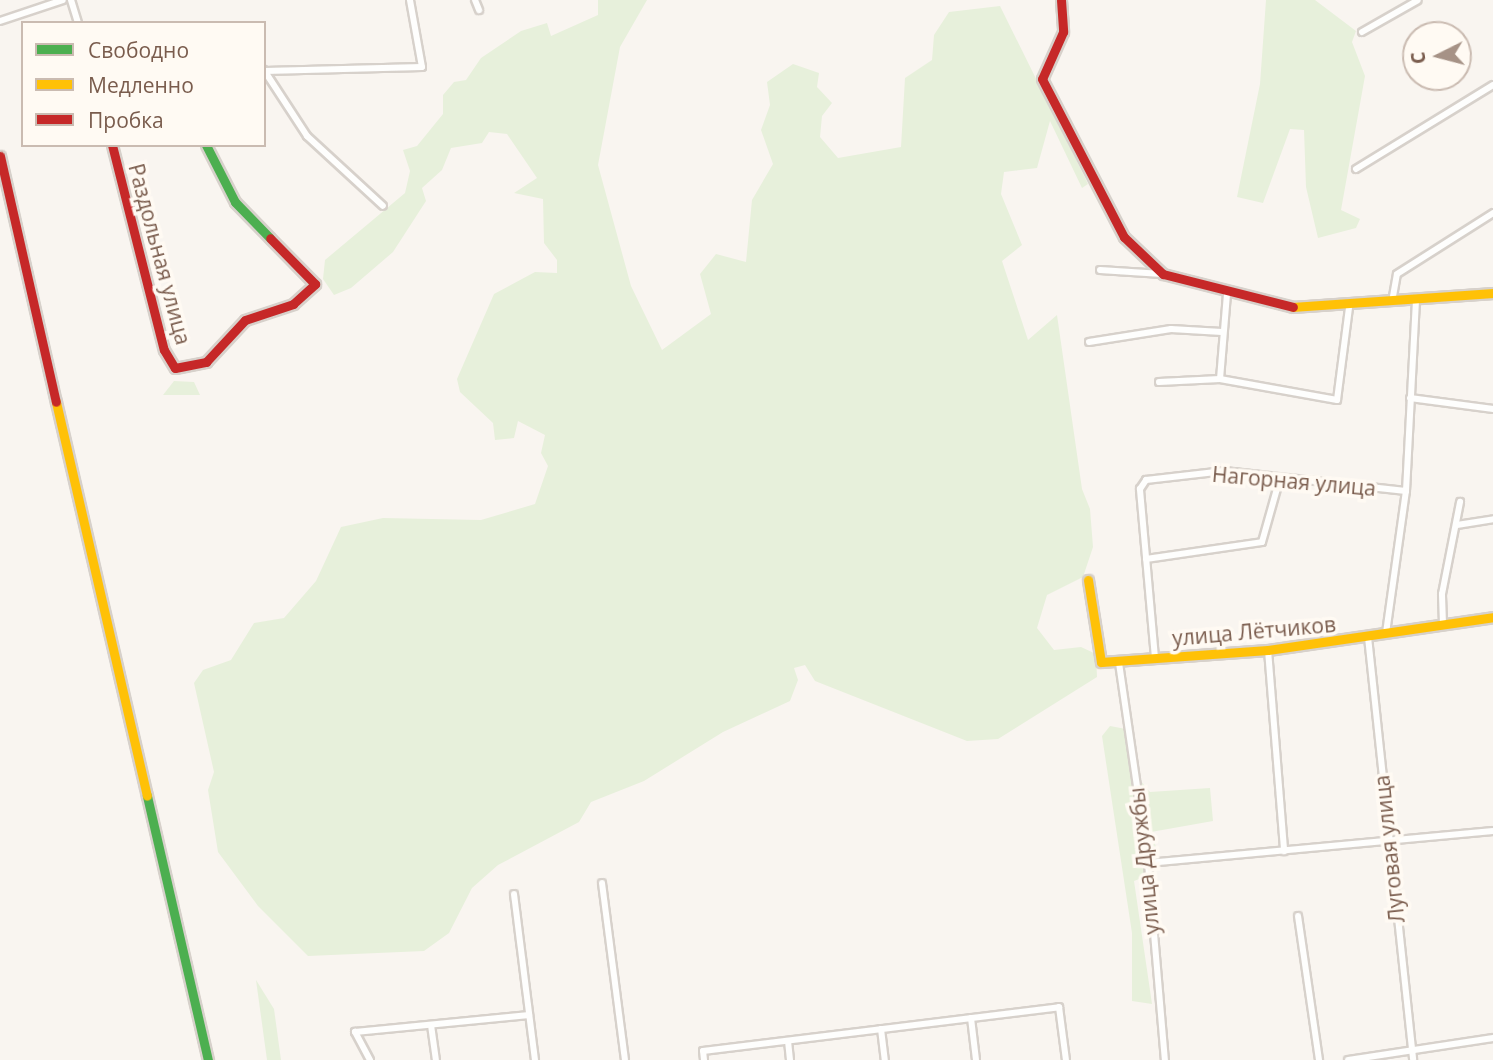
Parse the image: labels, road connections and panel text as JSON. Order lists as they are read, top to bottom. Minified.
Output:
{"streets":{"street":["Раздольная улица","Нагорная улица","улица Лётчиков","Луговая улица","улица Дружбы"]},"crossings":[["улица Лётчиков","Луговая улица"],["улица Лётчиков","улица Дружбы"]],"legend":["Свободно","Медленно","Пробка"],"north":"left"}
